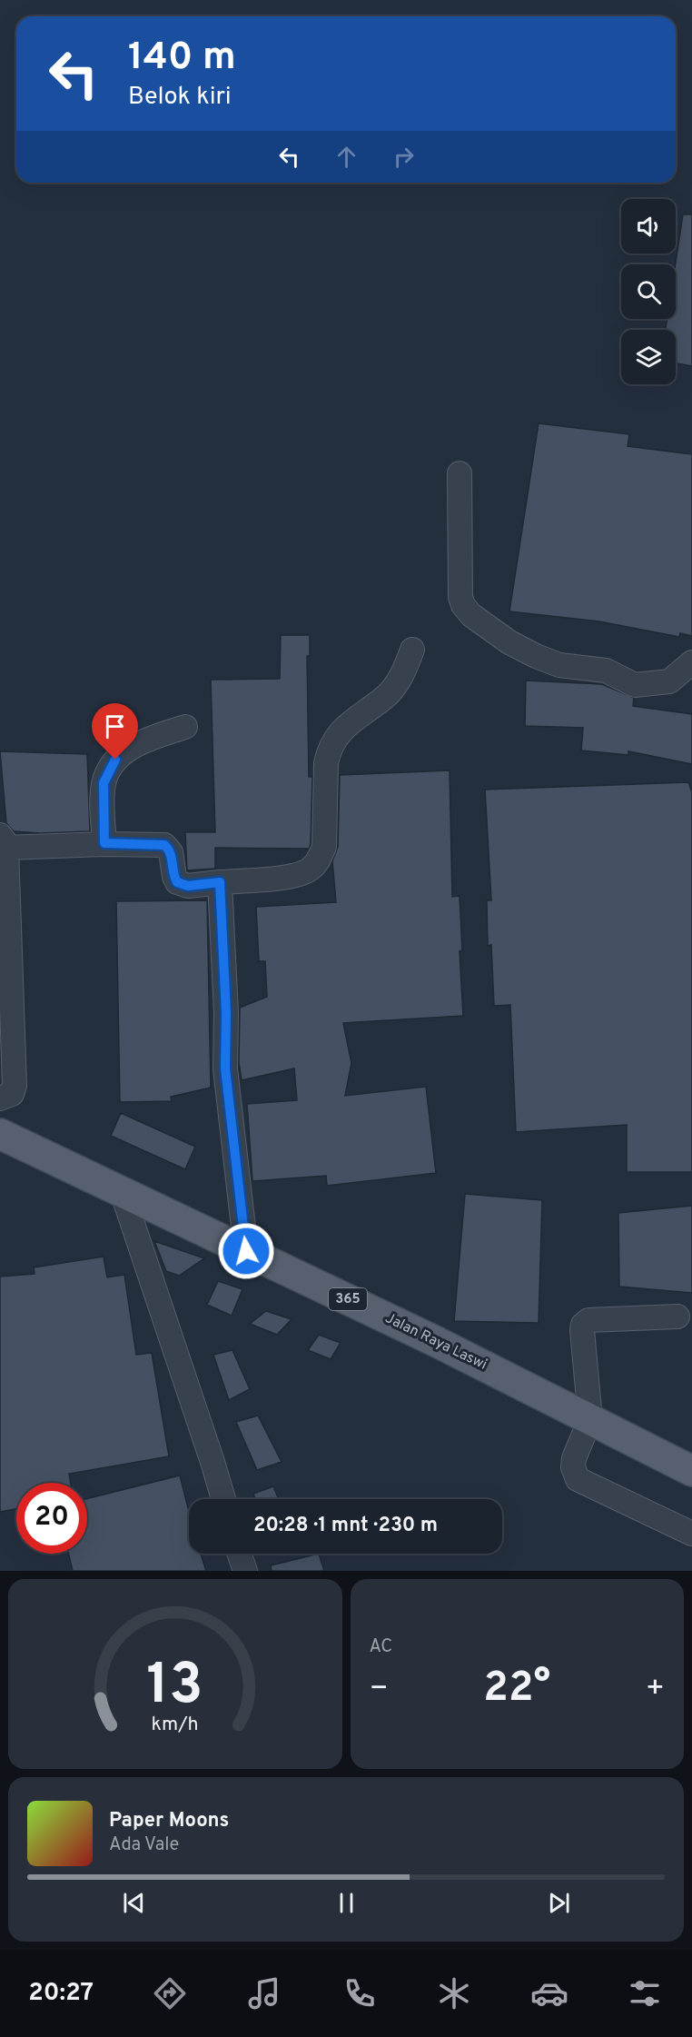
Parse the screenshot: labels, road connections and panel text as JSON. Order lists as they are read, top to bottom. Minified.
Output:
{"streets":{"main road":["365","Jalan Raya Laswi"]},"page":{"turn":["140 m","Belok kiri"],"limit":"20","trip":"20:28 · 1 mnt · 230 m","tile":"AC","heat":["−","22°","+"],"song":["Paper Moons","Ada Vale"],"tabs":"20:27","gauge":["13","km/h"]}}
